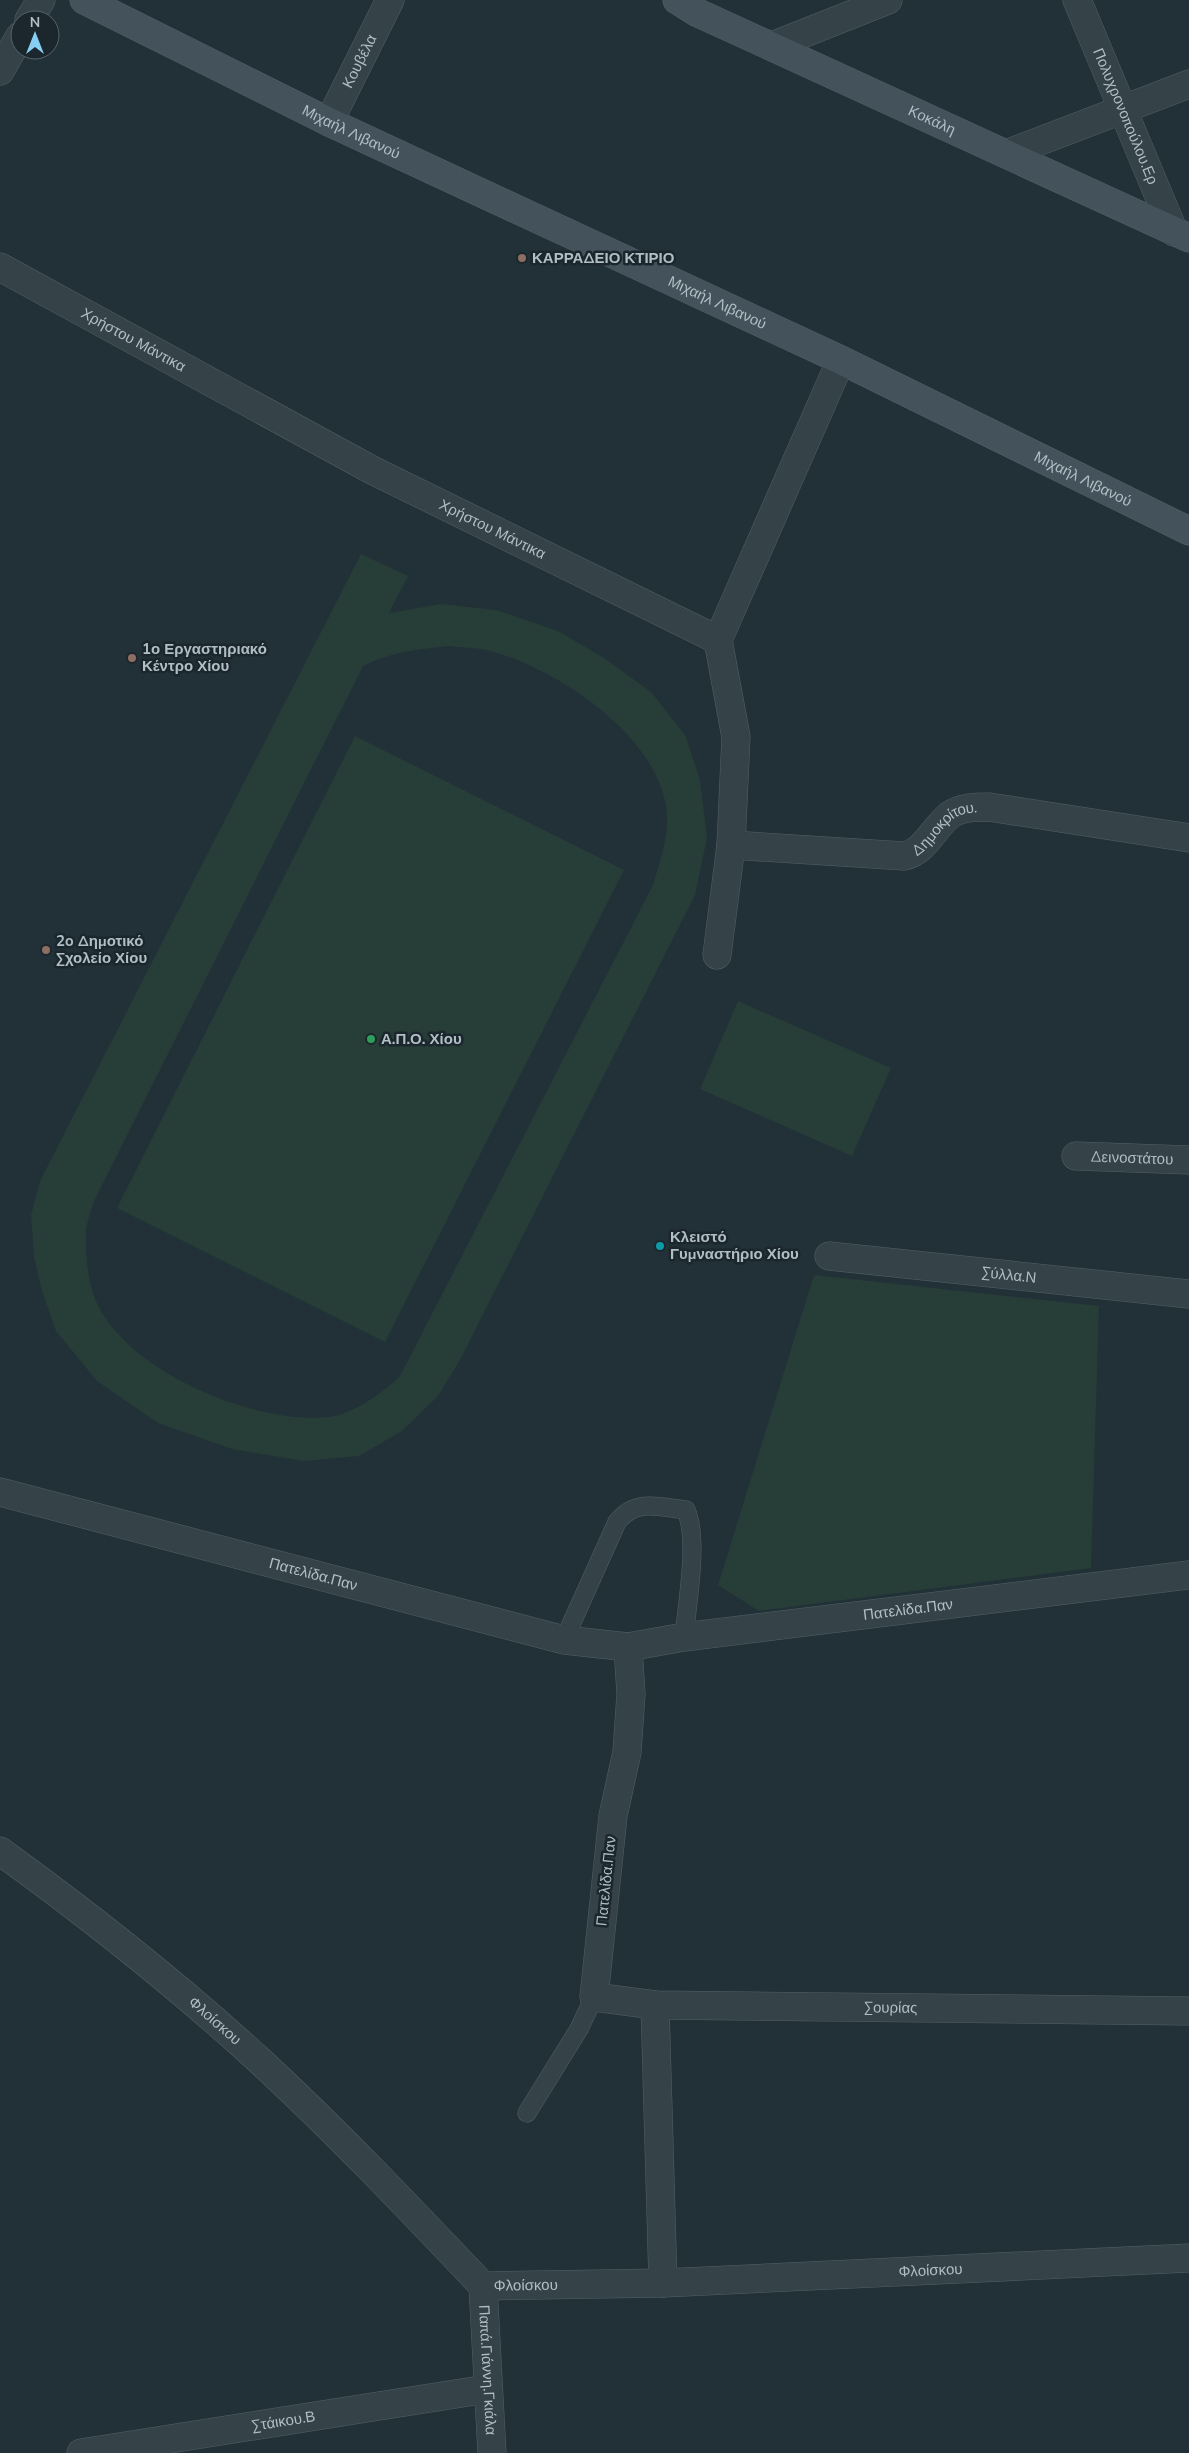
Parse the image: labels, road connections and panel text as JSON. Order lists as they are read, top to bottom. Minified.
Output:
{"streets":{"street":["Κουβέλα","Πολυχρονοπούλου.Ερ","Κοκάλη","Μιχαήλ Λιβανού","Χρήστου Μάντικα","Δημοκρίτου.","Δεινοστάτου","Σύλλα.Ν","Πατελίδα.Παν","Σουρίας","Φλοίσκου","Παπά.Γιάννη.Γκιάλα","Στάικου.Β"]},"crossings":[["Κουβέλα","Μιχαήλ Λιβανού"],["Πολυχρονοπούλου.Ερ","Κοκάλη"],["Πατελίδα.Παν","Σουρίας"],["Φλοίσκου","Παπά.Γιάννη.Γκιάλα"],["Παπά.Γιάννη.Γκιάλα","Στάικου.Β"]],"places":["ΚΑΡΡΑΔΕΙΟ ΚΤΙΡΙΟ","1ο Εργαστηριακό Κέντρο Χίου","2o Δημοτικό Σχολείο Χίου","Α.Π.Ο. Χίου","Κλειστό Γυμναστήριο Χίου"],"north":"top"}
